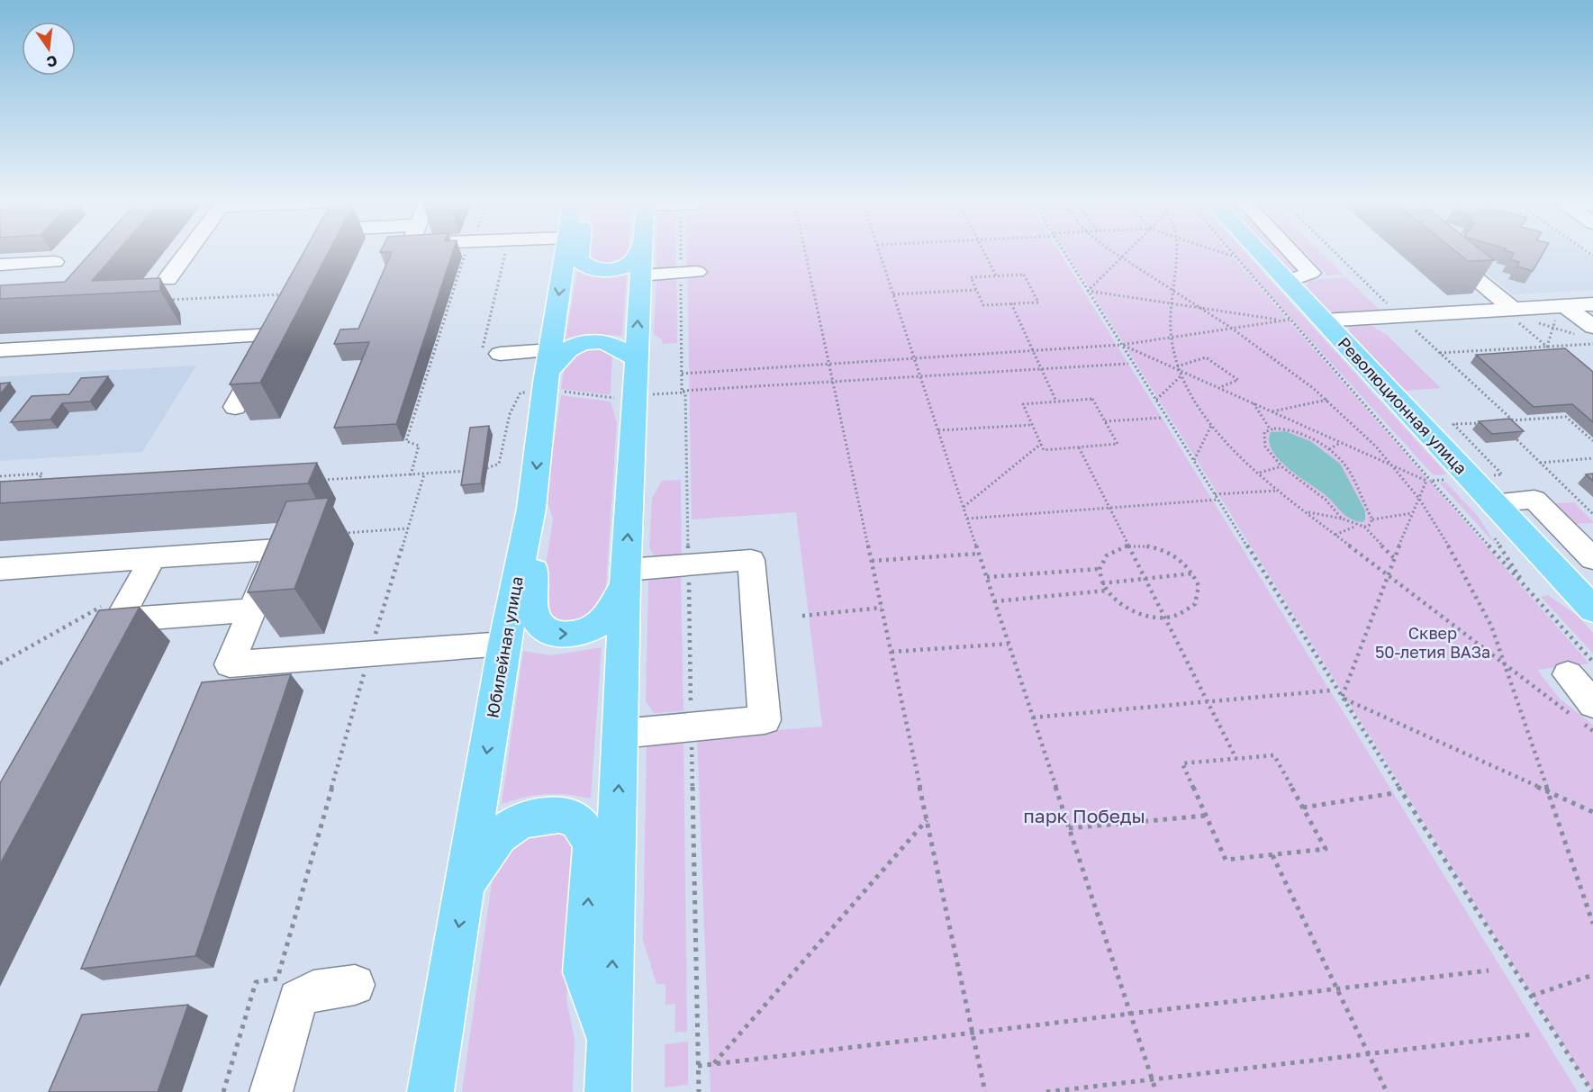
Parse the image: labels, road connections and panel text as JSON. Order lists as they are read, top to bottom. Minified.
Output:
{"streets":{"main road":["Революционная улица","Юбилейная улица"]},"parks":["Сквер 50-летия ВАЗа","парк Победы"],"north":"bottom"}
